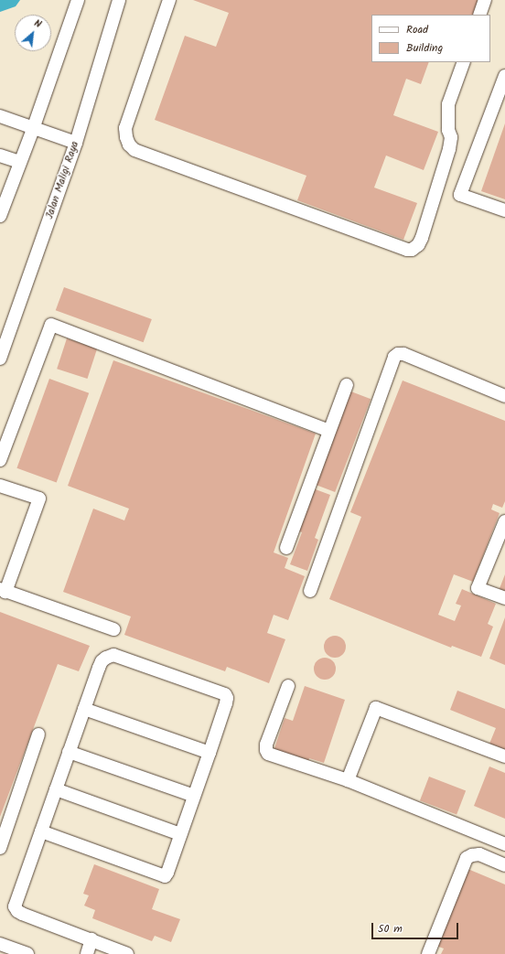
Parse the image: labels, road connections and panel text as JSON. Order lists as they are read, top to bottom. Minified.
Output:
{"streets":{"street":["Jalan Maligi Raya"]},"legend":["Road","Building"],"scale_bar":"50 m","north":"top right"}
